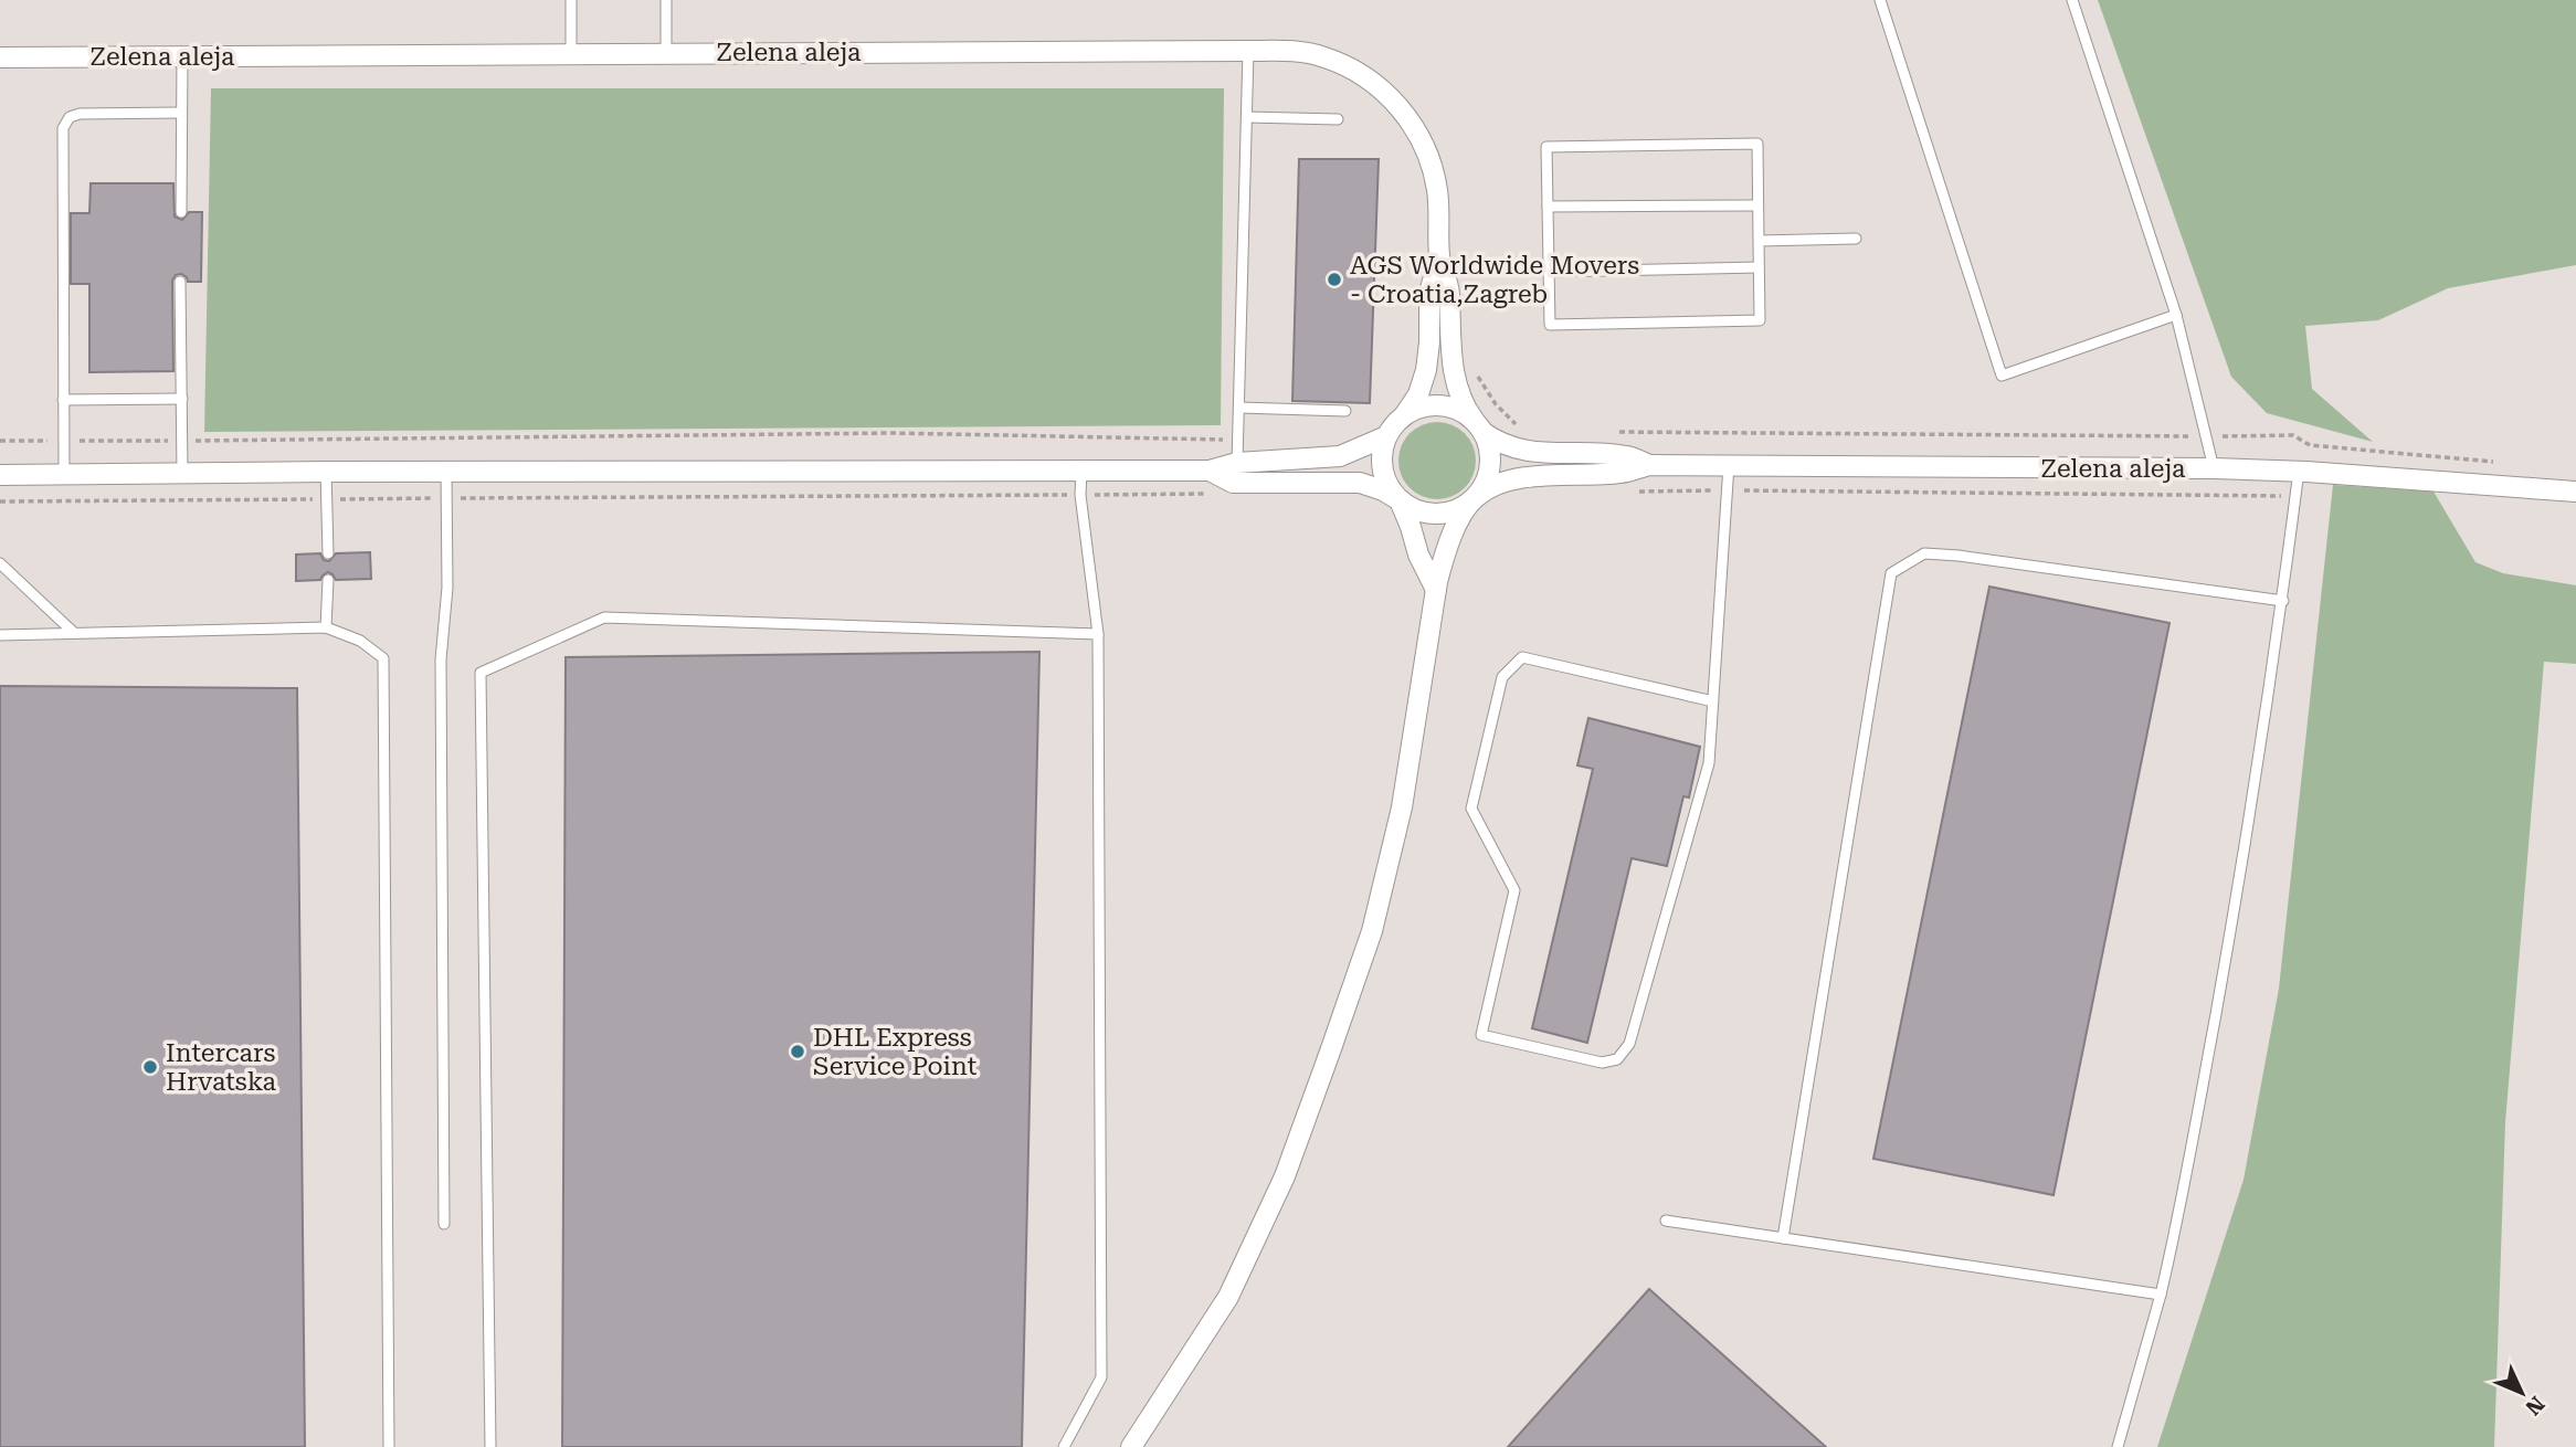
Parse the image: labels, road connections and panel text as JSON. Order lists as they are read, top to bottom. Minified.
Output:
{"streets":{"street":["Zelena aleja"]},"places":["AGS Worldwide Movers - Croatia,Zagreb","DHL Express Service Point","Intercars Hrvatska"],"north":"bottom right"}
